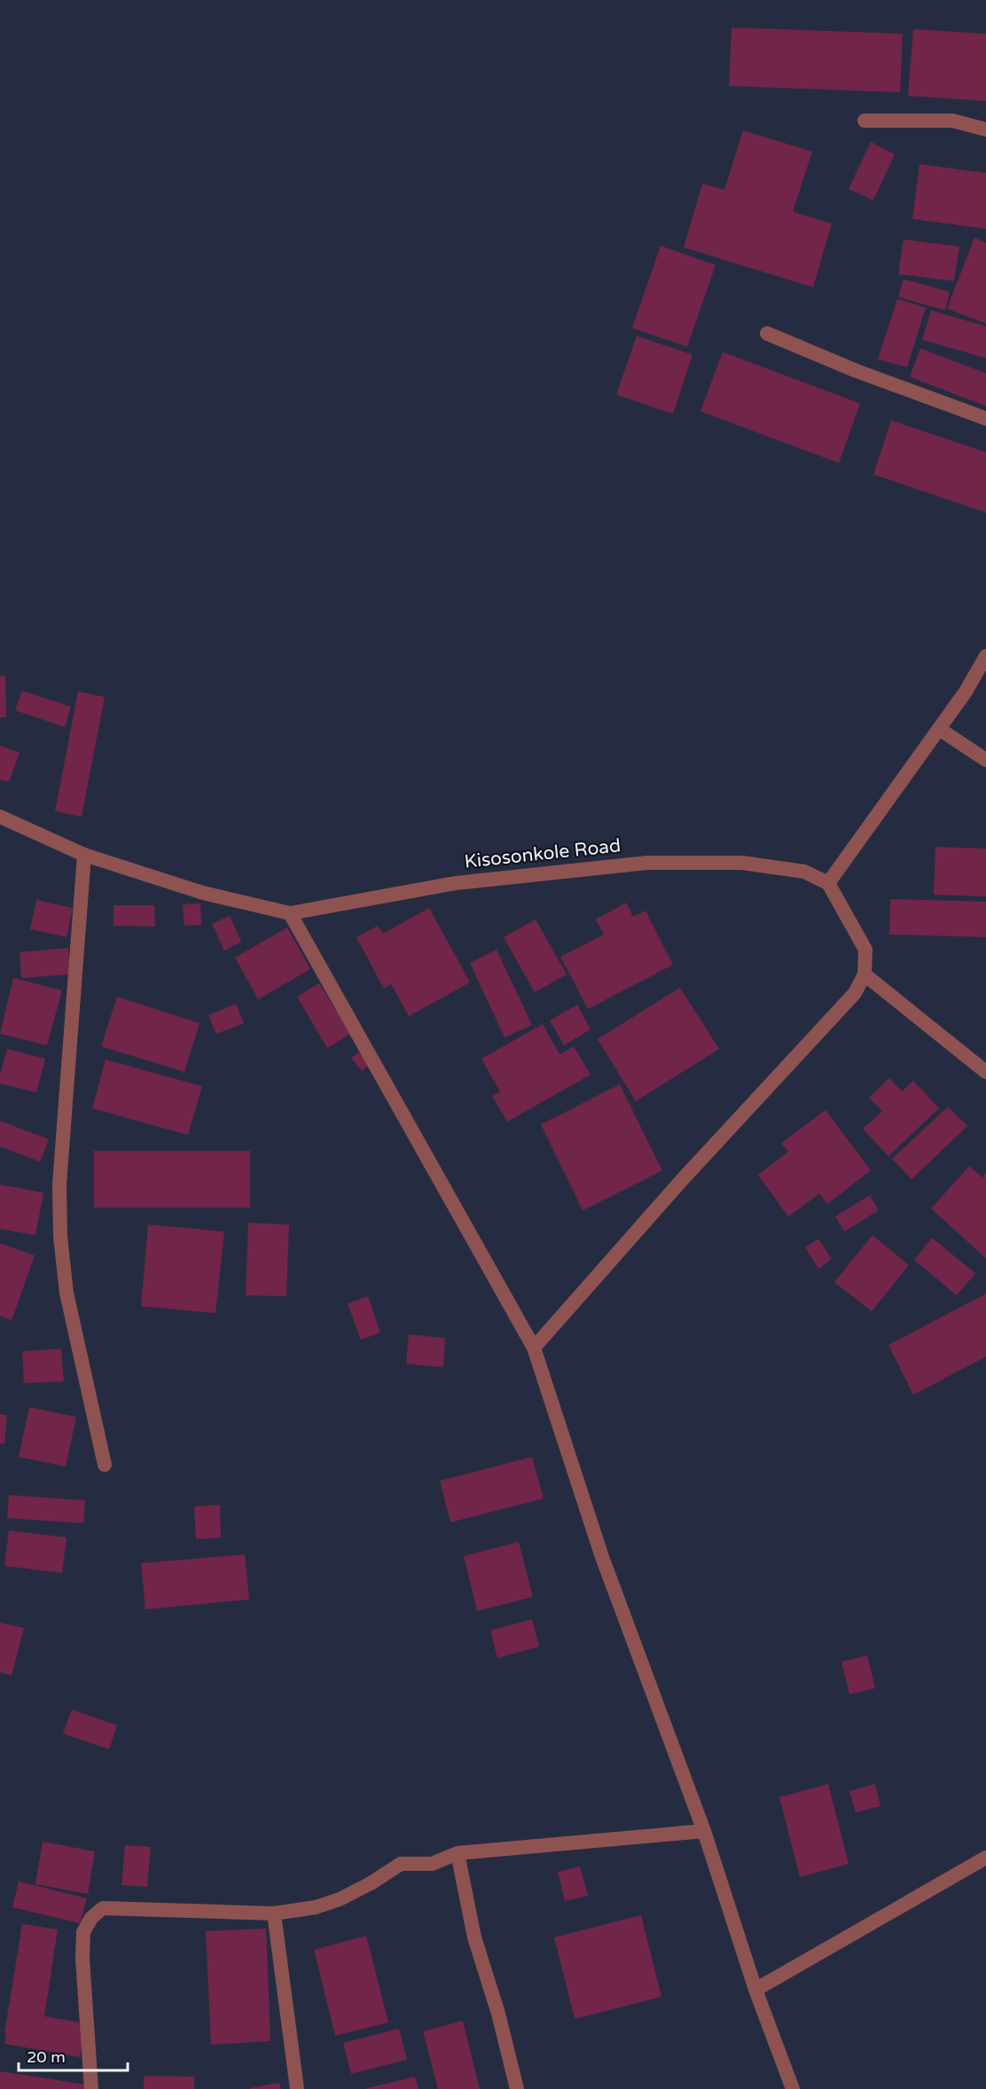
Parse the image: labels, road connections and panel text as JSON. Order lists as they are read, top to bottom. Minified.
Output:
{"streets":{"street":["Kisosonkole Road"]},"scale_bar":"20 m"}
